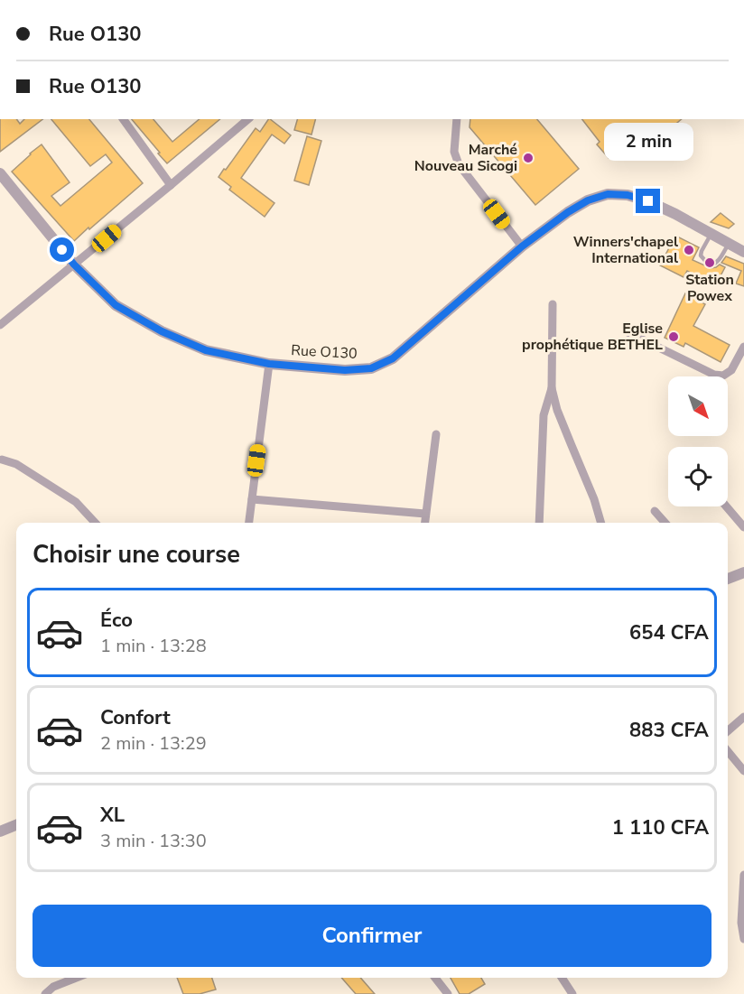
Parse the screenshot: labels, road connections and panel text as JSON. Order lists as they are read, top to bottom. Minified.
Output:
{"streets":{"street":["Rue O130"]},"places":["Marché Nouveau Sicogi","Winners'chapel International","Station Powex","Eglise prophétique BETHEL"],"north":"bottom right","page":{"banner":["Rue O130","Rue O130"],"bubble":"2 min","heading":"Choisir une course","list":[{"name":"Éco","note":"1 min · 13:28","value":"654 CFA"},{"name":"Confort","note":"2 min · 13:29","value":"883 CFA"},{"name":"XL","note":"3 min · 13:30","value":"1 110 CFA"}],"buttons":"Confirmer"}}
